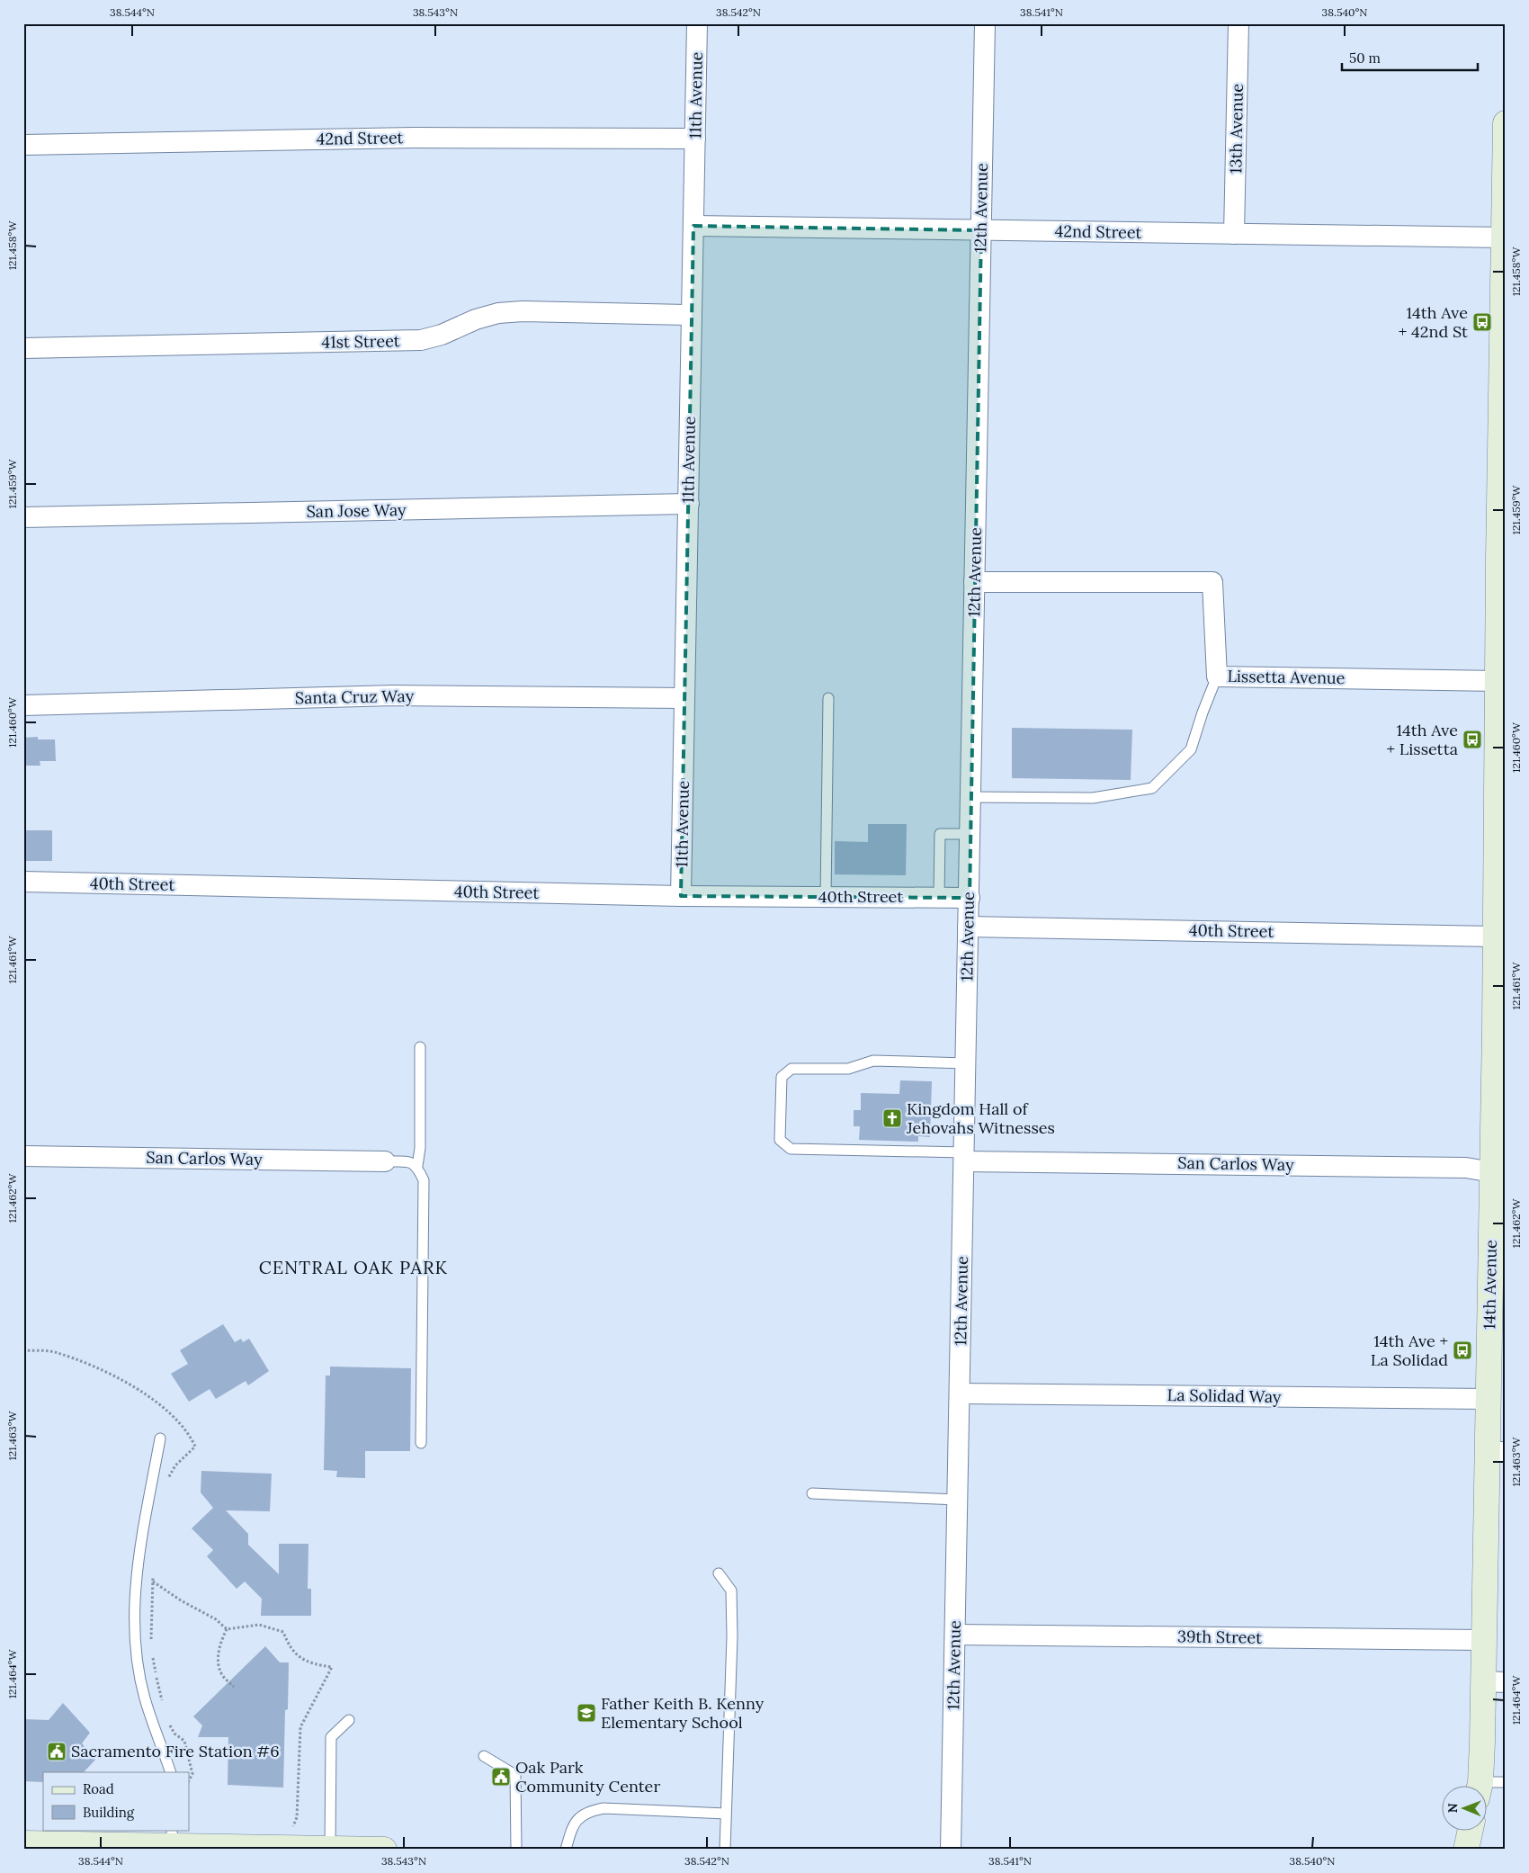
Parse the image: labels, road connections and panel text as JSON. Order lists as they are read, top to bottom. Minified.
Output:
{"streets":{"street":["11th Avenue","13th Avenue","42nd Street","12th Avenue","41st Street","San Jose Way","Lissetta Avenue","Santa Cruz Way","40th Street","San Carlos Way","14th Avenue","La Solidad Way","39th Street"]},"crossings":[["11th Avenue","42nd Street"],["11th Avenue","41st Street"],["11th Avenue","San Jose Way"],["11th Avenue","Santa Cruz Way"],["11th Avenue","40th Street"],["13th Avenue","42nd Street"],["42nd Street","12th Avenue"],["42nd Street","14th Avenue"],["12th Avenue","Lissetta Avenue"],["12th Avenue","40th Street"],["12th Avenue","San Carlos Way"],["12th Avenue","La Solidad Way"],["12th Avenue","39th Street"],["Lissetta Avenue","14th Avenue"],["40th Street","14th Avenue"],["San Carlos Way","14th Avenue"],["14th Avenue","La Solidad Way"],["14th Avenue","39th Street"]],"districts":["CENTRAL OAK PARK"],"places":{"bus stop":["14th Ave + 42nd St","14th Ave + Lissetta","14th Ave + La Solidad"],"church":["Kingdom Hall of Jehovahs Witnesses"],"school or university":["Father Keith B. Kenny Elementary School"],"public building":["Sacramento Fire Station #6","Oak Park Community Center"]},"legend":["Road","Building"],"scale_bar":"50 m","north":"left","coordinates":["38.544°N","38.543°N","38.542°N","38.541°N","38.540°N","121.458°W","121.459°W","121.460°W","121.461°W","121.462°W","121.463°W","121.464°W"]}
